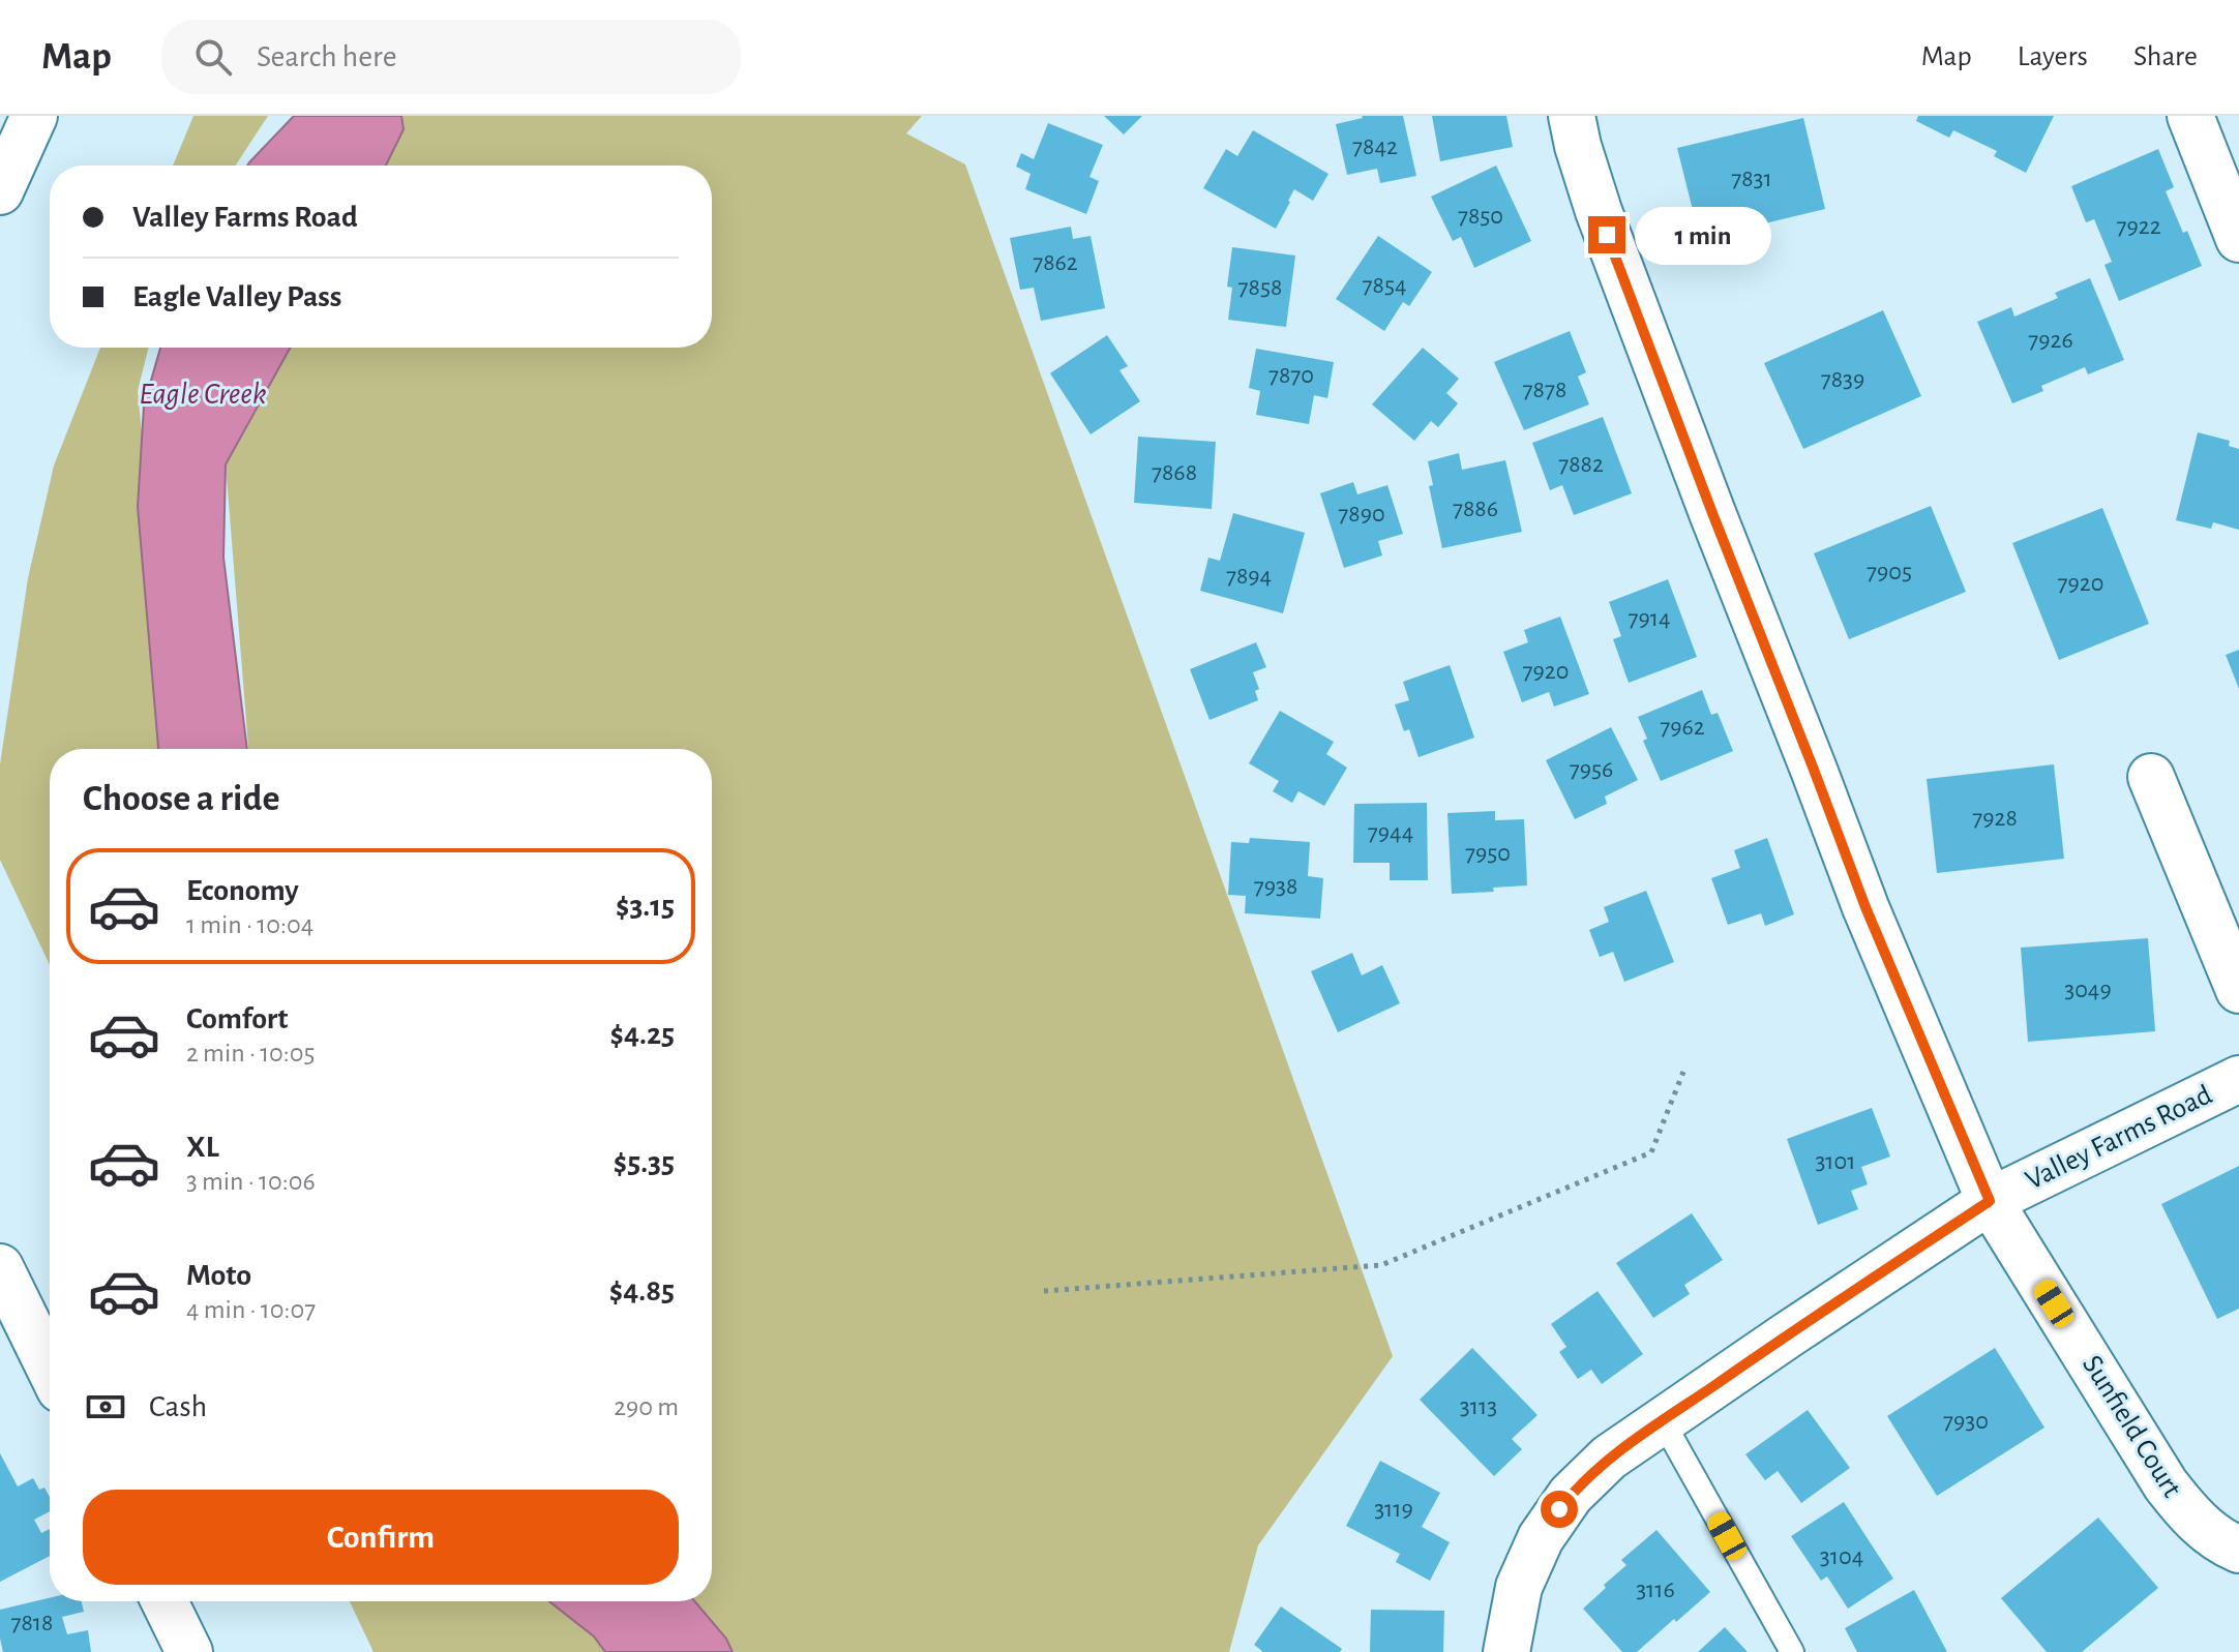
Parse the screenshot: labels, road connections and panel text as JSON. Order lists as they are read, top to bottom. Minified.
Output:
{"streets":{"street":["Valley Farms Road","Sunfield Court"]},"crossings":[["Valley Farms Road","Sunfield Court"]],"water":["Eagle Creek"],"house_numbers":["7842","7831","7850","7922","7862","7854","7858","7926","7870","7839","7878","7882","7868","7886","7890","7905","7894","7920","7914","7920","7962","7956","7928","7944","7950","7938","3049","3101","3113","7930","3119","3104","3116","7818"],"page":{"header":"Map","search":"Search here","nav":["Map","Layers","Share"],"banner":["Valley Farms Road","Eagle Valley Pass"],"bubble":"1 min","heading":"Choose a ride","list":[{"name":"Economy","note":"1 min · 10:04","value":"$3.15"},{"name":"Comfort","note":"2 min · 10:05","value":"$4.25"},{"name":"XL","note":"3 min · 10:06","value":"$5.35"},{"name":"Moto","note":"4 min · 10:07","value":"$4.85"}],"pay":["Cash","290 m"],"buttons":"Confirm"}}
